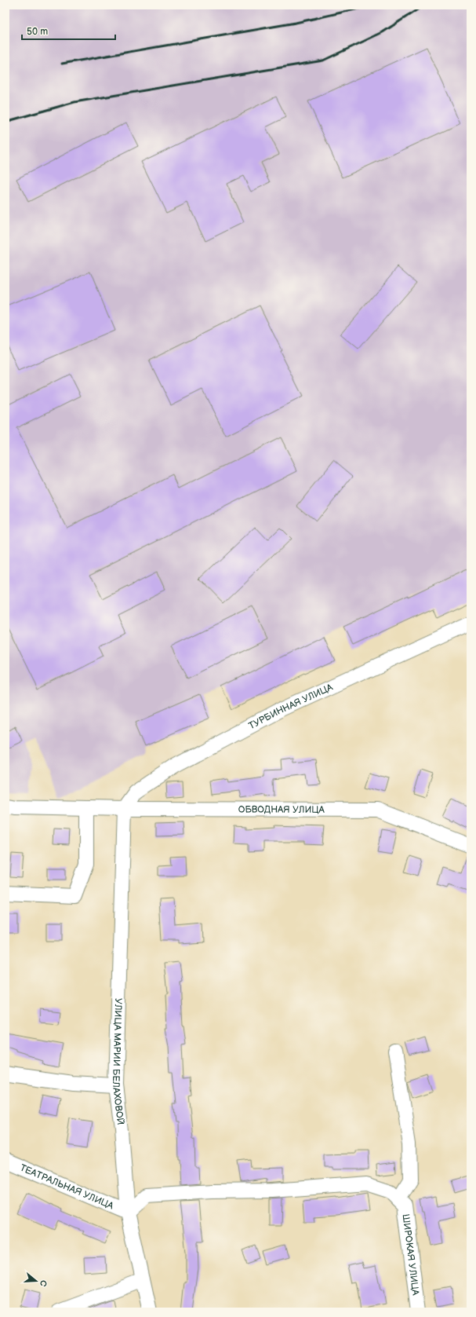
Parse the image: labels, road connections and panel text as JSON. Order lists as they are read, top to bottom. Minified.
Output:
{"streets":{"street":["ТУРБИННАЯ УЛИЦА","ОБВОДНАЯ УЛИЦА","УЛИЦА МАРИИ БЕЛАХОВОЙ","ТЕАТРАЛЬНАЯ УЛИЦА","ШИРОКАЯ УЛИЦА"]},"crossings":[["ТУРБИННАЯ УЛИЦА","ОБВОДНАЯ УЛИЦА"],["ТУРБИННАЯ УЛИЦА","УЛИЦА МАРИИ БЕЛАХОВОЙ"],["ОБВОДНАЯ УЛИЦА","УЛИЦА МАРИИ БЕЛАХОВОЙ"],["УЛИЦА МАРИИ БЕЛАХОВОЙ","ТЕАТРАЛЬНАЯ УЛИЦА"]],"scale_bar":"50 m","north":"right"}
